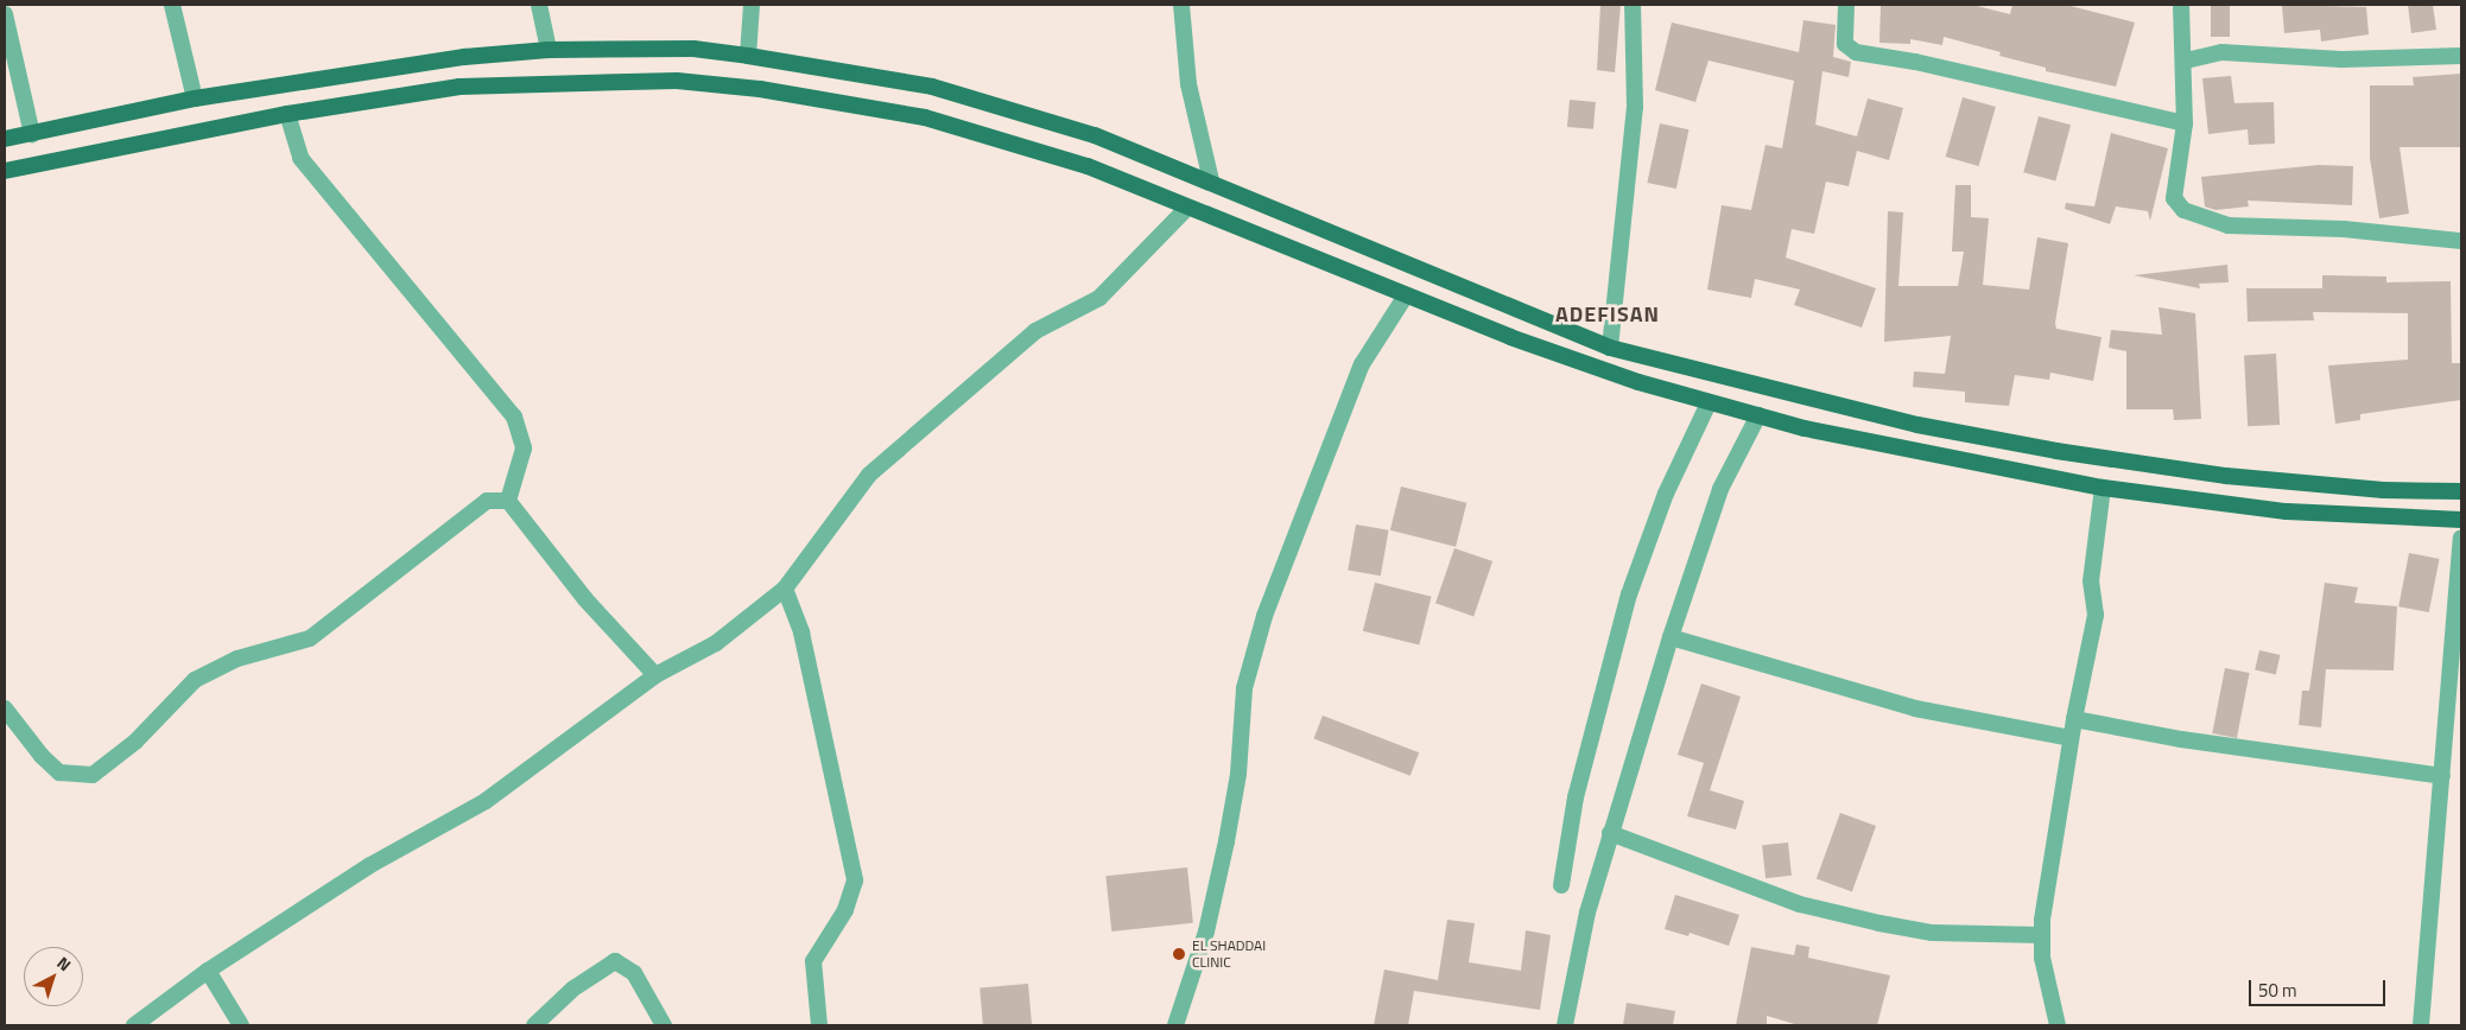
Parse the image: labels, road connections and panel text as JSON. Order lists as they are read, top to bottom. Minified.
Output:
{"districts":["ADEFISAN"],"places":["EL SHADDAI CLINIC"],"scale_bar":"50 m","north":"top right"}
